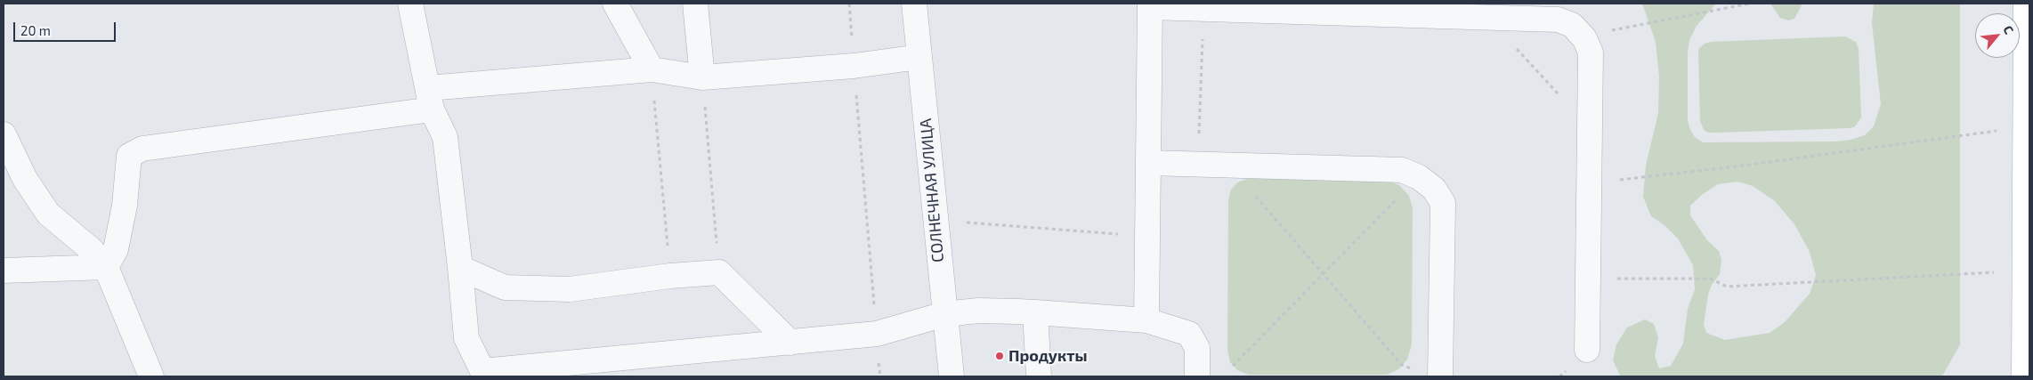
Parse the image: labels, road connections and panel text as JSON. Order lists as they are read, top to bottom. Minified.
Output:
{"streets":{"street":["СОЛНЕЧНАЯ УЛИЦА"]},"places":["Продукты"],"scale_bar":"20 m","north":"top right"}
